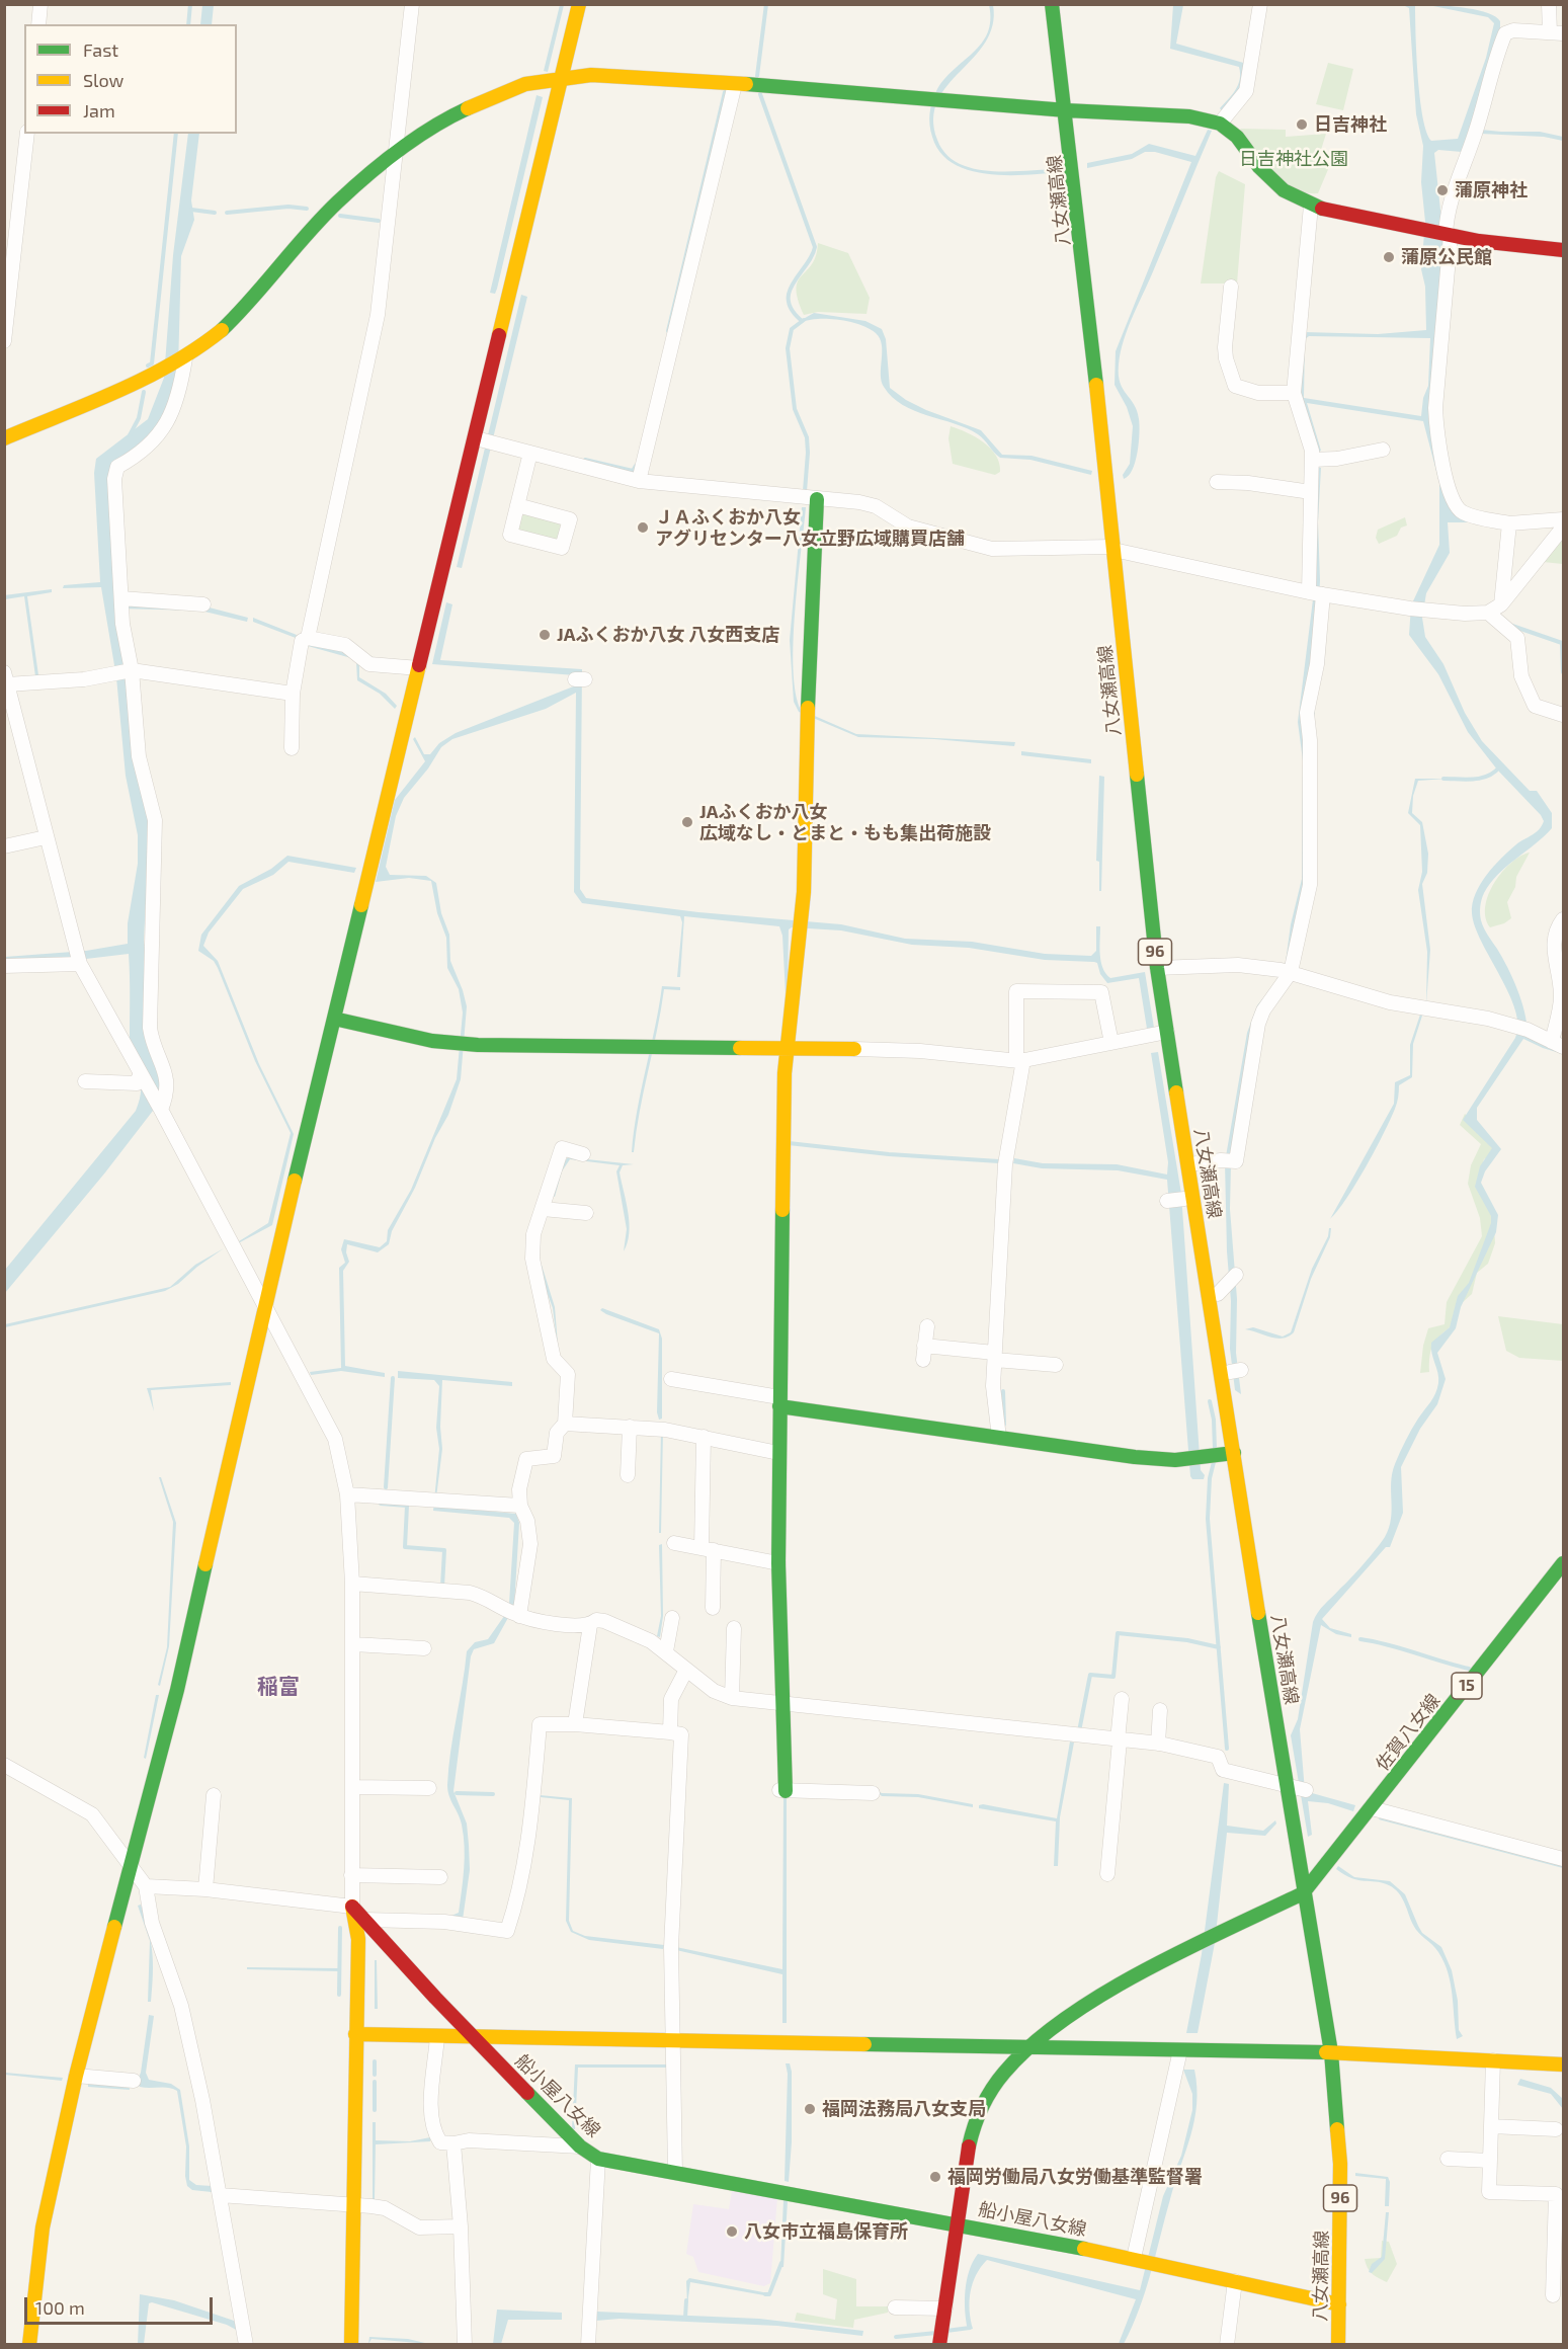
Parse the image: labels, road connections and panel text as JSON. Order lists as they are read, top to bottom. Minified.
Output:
{"streets":{"street":["八女瀬高線","96","15","佐賀八女線","船小屋八女線"]},"crossings":[["八女瀬高線","佐賀八女線"],["八女瀬高線","船小屋八女線"]],"districts":["稲富"],"parks":["日吉神社公園"],"places":["日吉神社","蒲原神社","蒲原公民館","ＪＡふくおか八女 アグリセンター八女立野広域購買店舗","JAふくおか八女 八女西支店","JAふくおか八女 広域なし・とまと・もも集出荷施設","福岡法務局八女支局","福岡労働局八女労働基準監督署","八女市立福島保育所"],"legend":["Fast","Slow","Jam"],"scale_bar":"100 m"}
